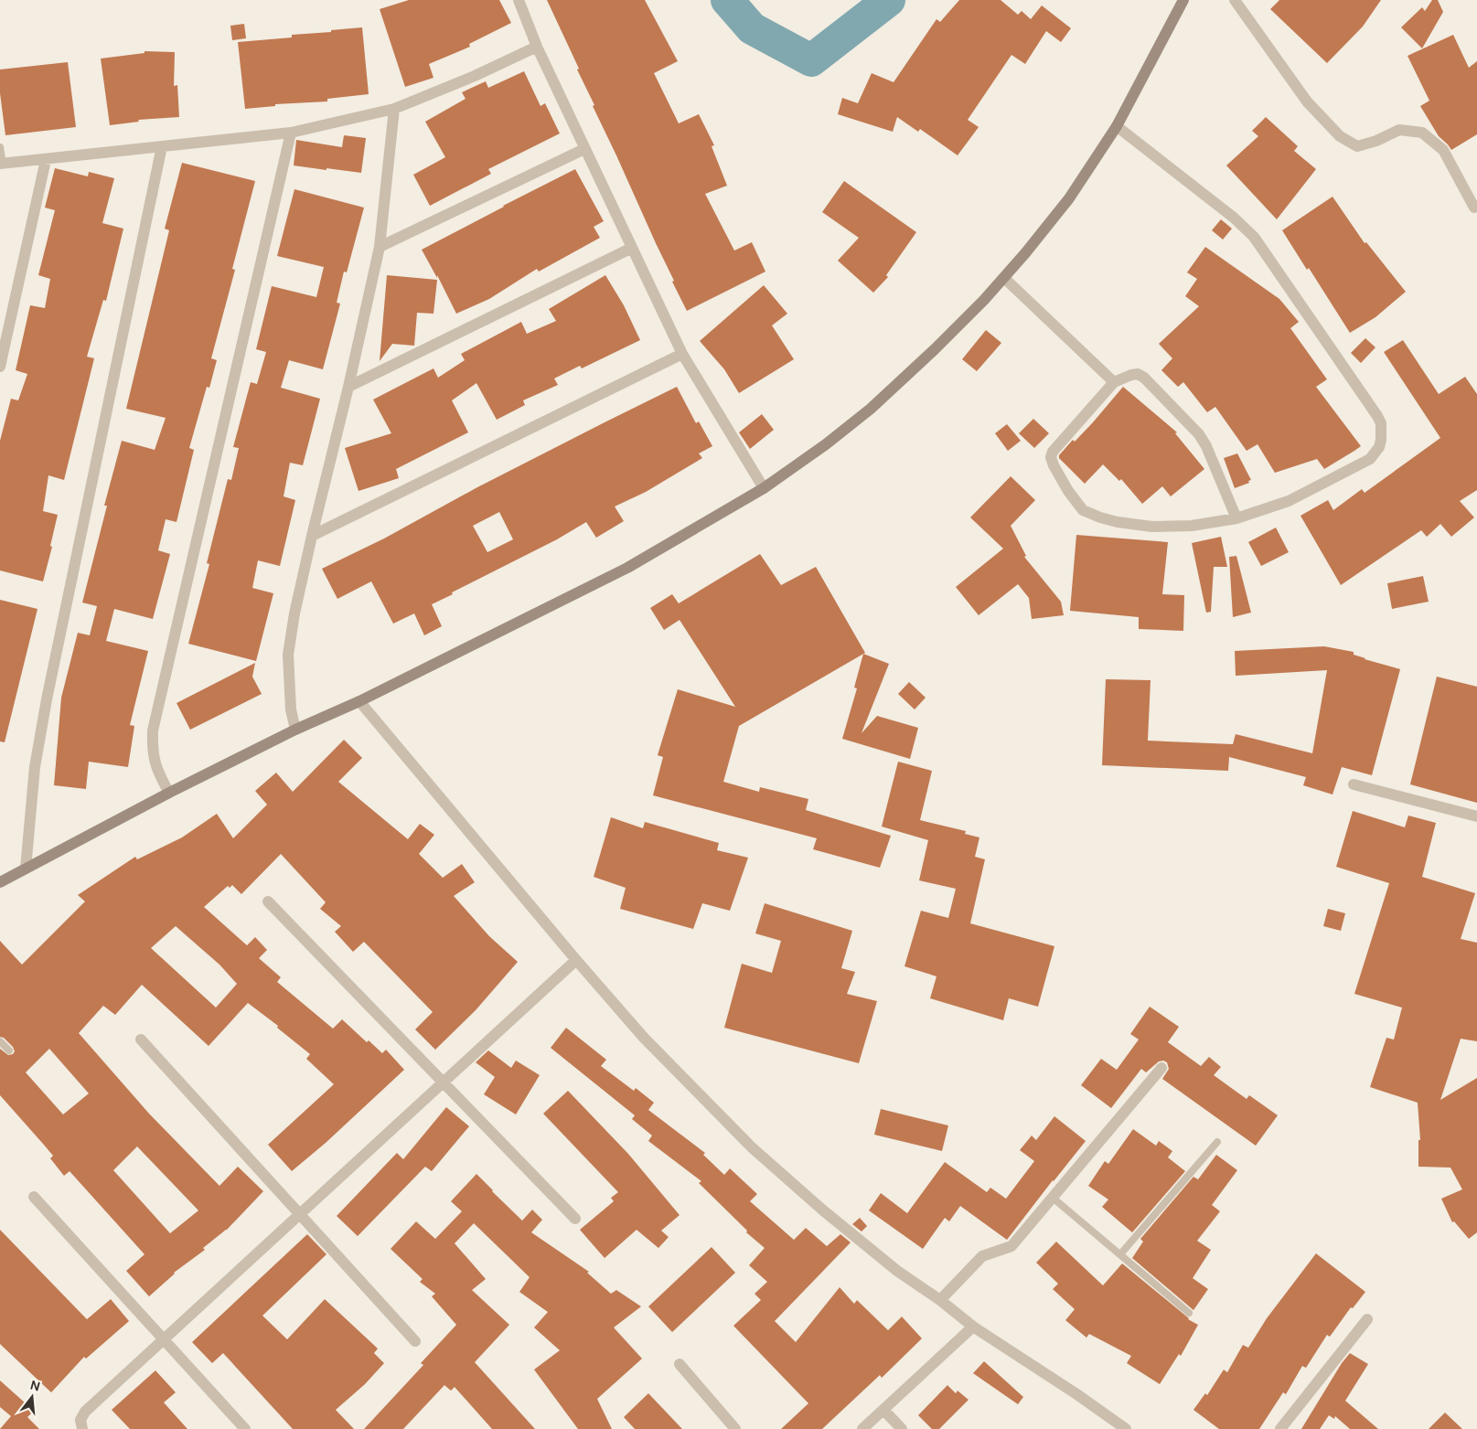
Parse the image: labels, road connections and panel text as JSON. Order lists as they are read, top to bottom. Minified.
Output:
{"north":"top"}
